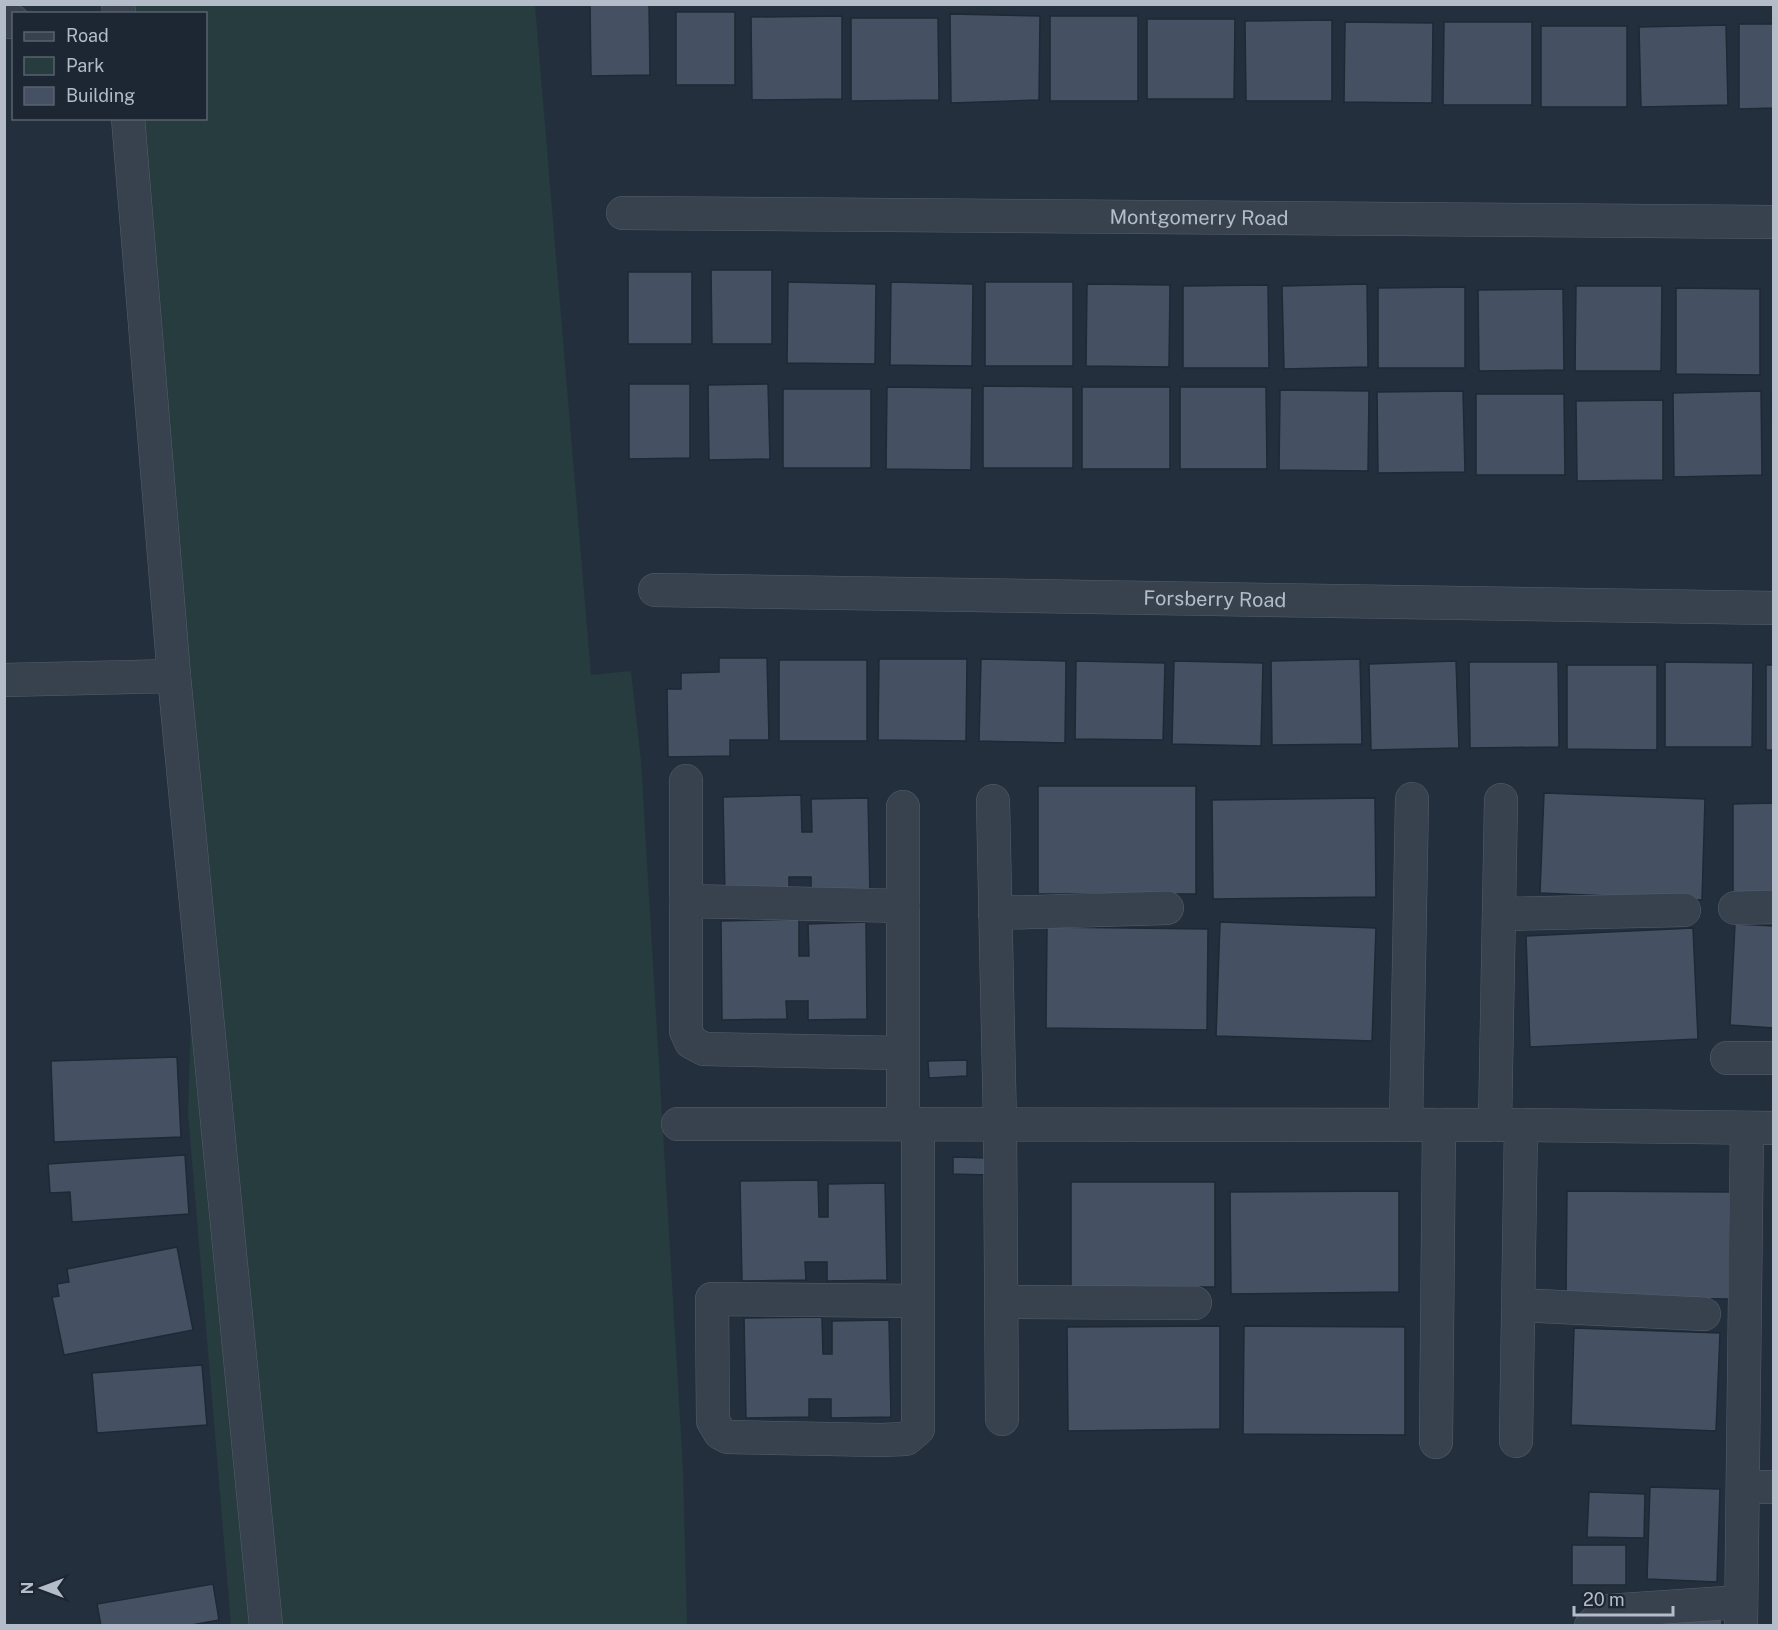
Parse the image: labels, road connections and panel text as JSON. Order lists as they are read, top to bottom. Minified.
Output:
{"streets":{"street":["Montgomerry Road","Forsberry Road"]},"legend":["Road","Park","Building"],"scale_bar":"20 m","north":"left"}
